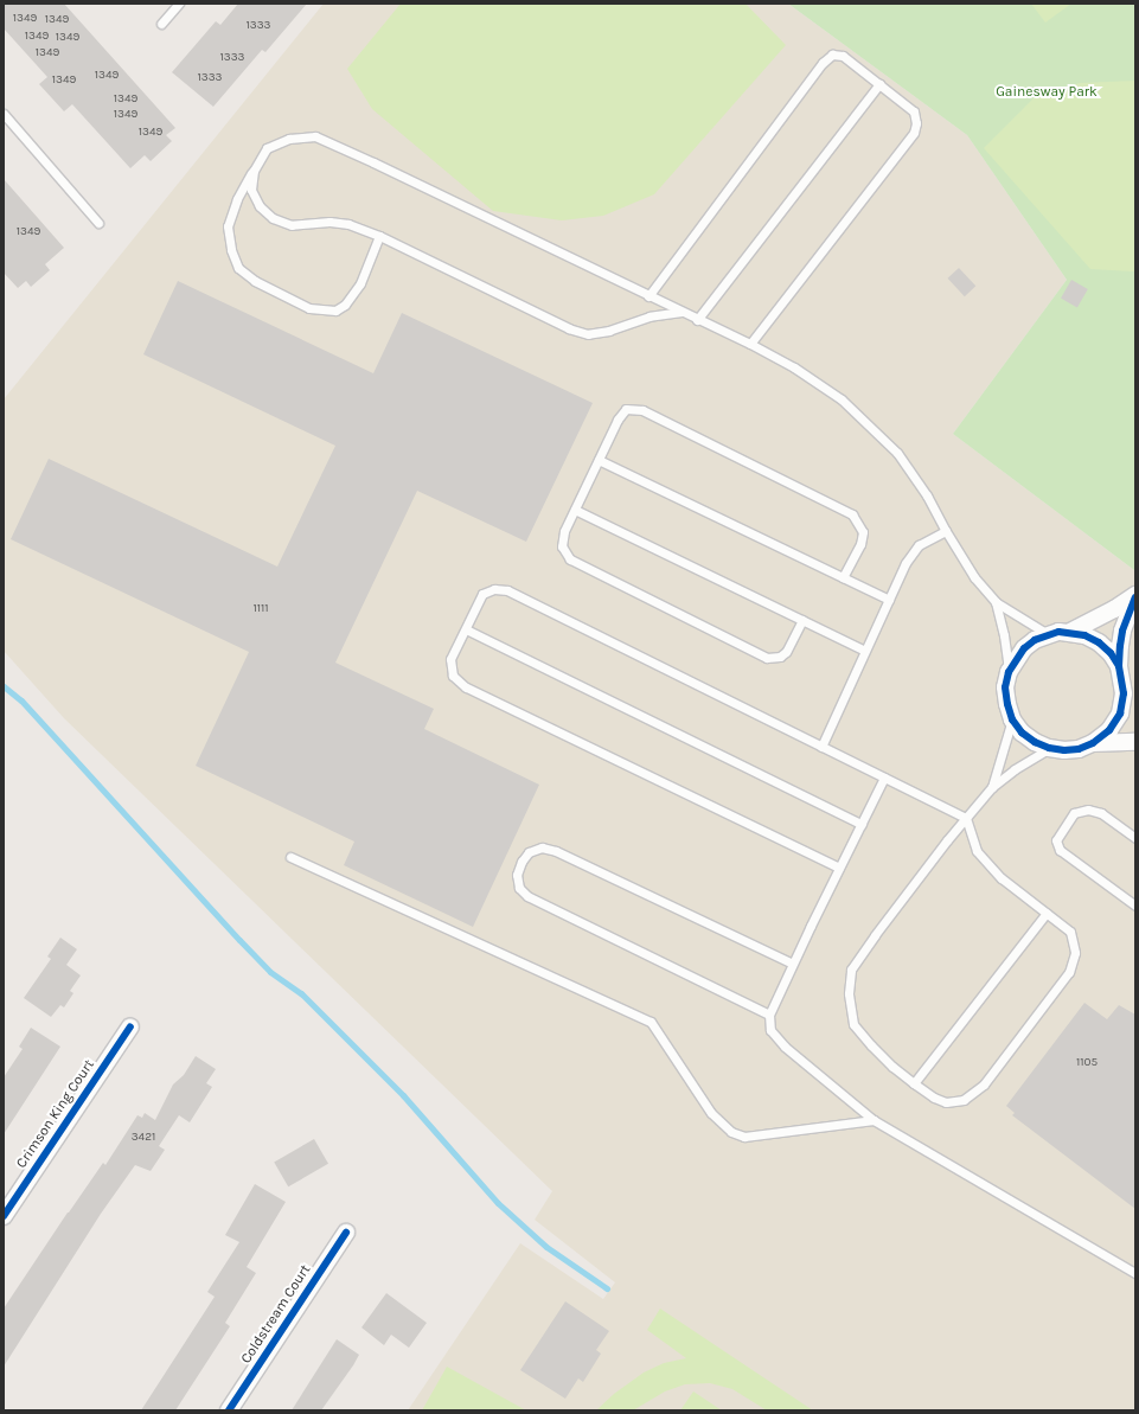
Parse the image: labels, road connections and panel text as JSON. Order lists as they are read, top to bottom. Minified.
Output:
{"streets":{"street":["Crimson King Court","Coldstream Court"]},"parks":["Gainesway Park"],"house_numbers":["1349","1349","1333","1349","1349","1349","1333","1349","1333","1349","1349","1349","1349","1349","1111","1105","3421"]}
